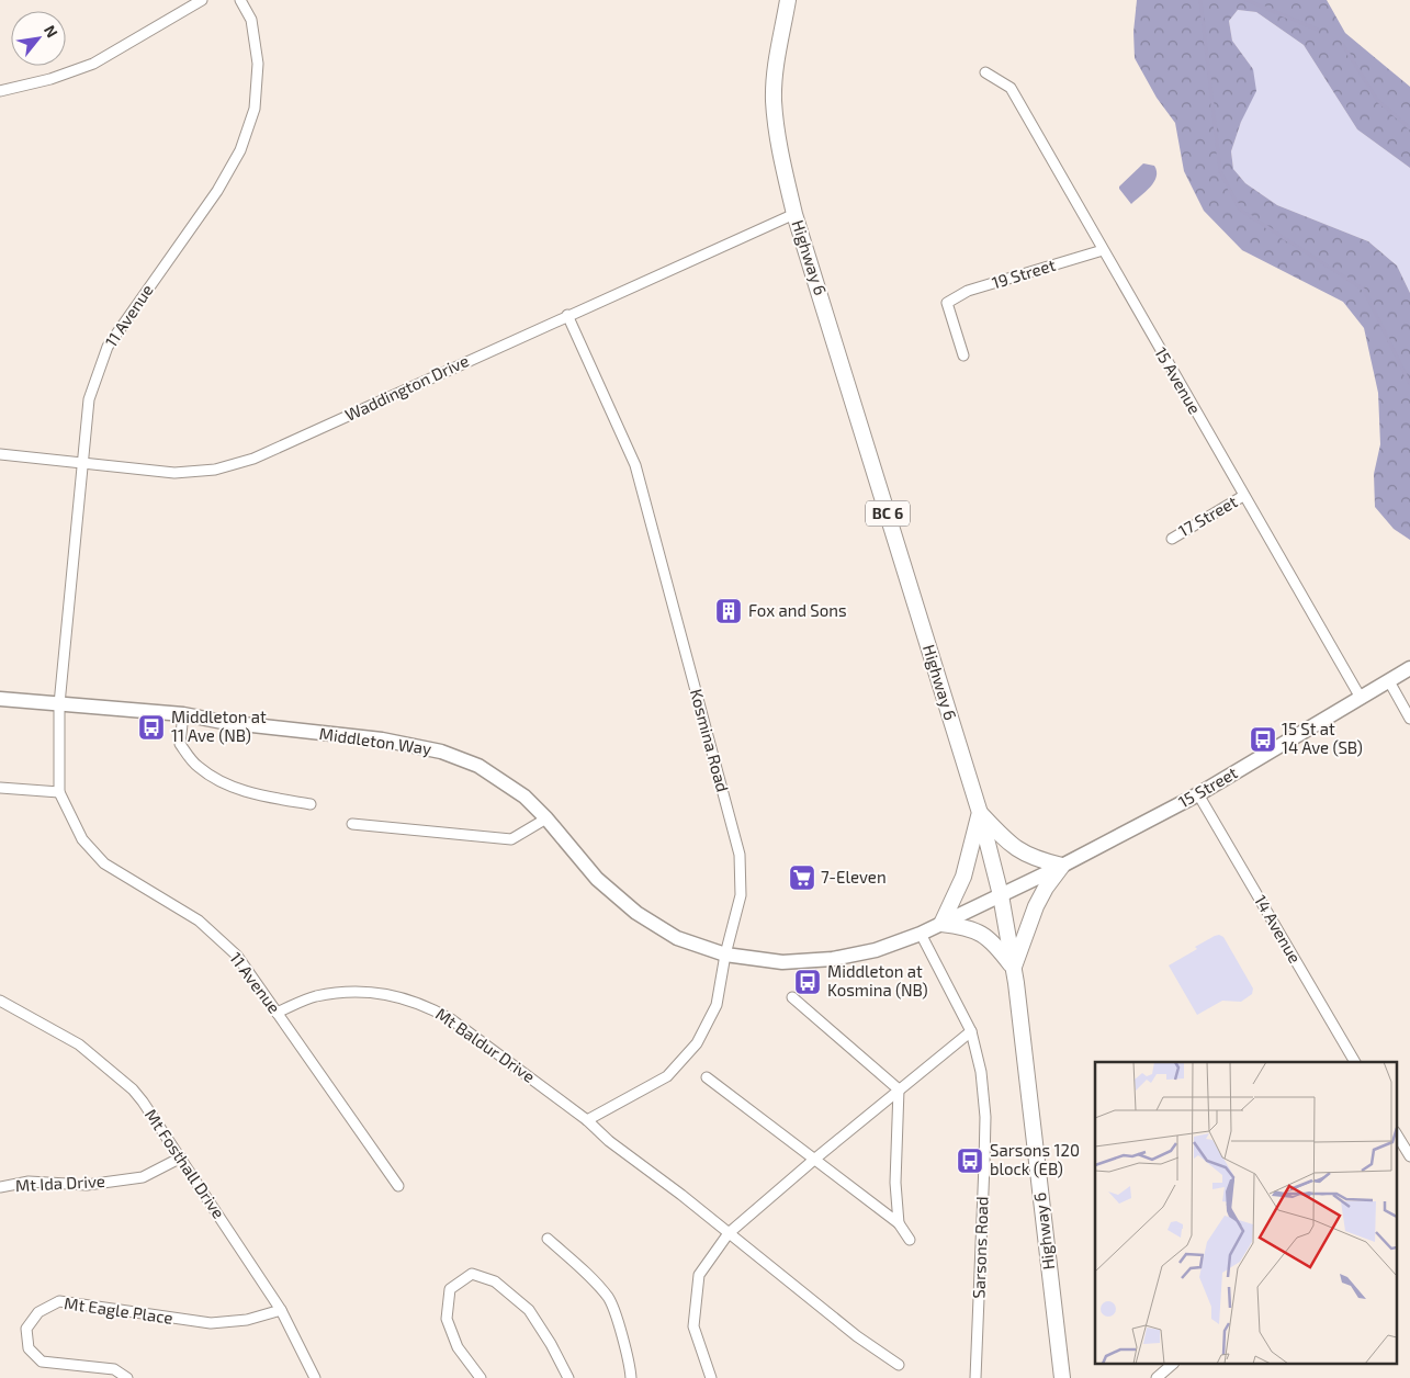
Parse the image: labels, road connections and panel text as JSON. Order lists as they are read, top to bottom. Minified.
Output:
{"streets":{"main road":["Highway 6","BC 6"],"street":["19 Street","11 Avenue","15 Avenue","Waddington Drive","17 Street","Kosmina Road","Middleton Way","15 Street","14 Avenue","Mt Baldur Drive","Mt Fosthall Drive","Mt Ida Drive","Sarsons Road","Mt Eagle Place"]},"crossings":[["Highway 6","Waddington Drive"],["Highway 6","Middleton Way"],["Highway 6","15 Street"],["19 Street","15 Avenue"],["11 Avenue","Waddington Drive"],["11 Avenue","Middleton Way"],["11 Avenue","Mt Baldur Drive"],["15 Avenue","17 Street"],["15 Avenue","15 Street"],["Waddington Drive","Kosmina Road"],["Kosmina Road","Middleton Way"],["Kosmina Road","Mt Baldur Drive"],["Middleton Way","15 Street"],["Middleton Way","Sarsons Road"],["15 Street","14 Avenue"],["Mt Fosthall Drive","Mt Ida Drive"],["Mt Fosthall Drive","Mt Eagle Place"]],"places":{"building":["Fox and Sons"],"bus stop":["Middleton at 11 Ave (NB)","15 St at 14 Ave (SB)","Middleton at Kosmina (NB)","Sarsons 120 block (EB)"],"supermarket":["7-Eleven"]},"north":"top right"}
